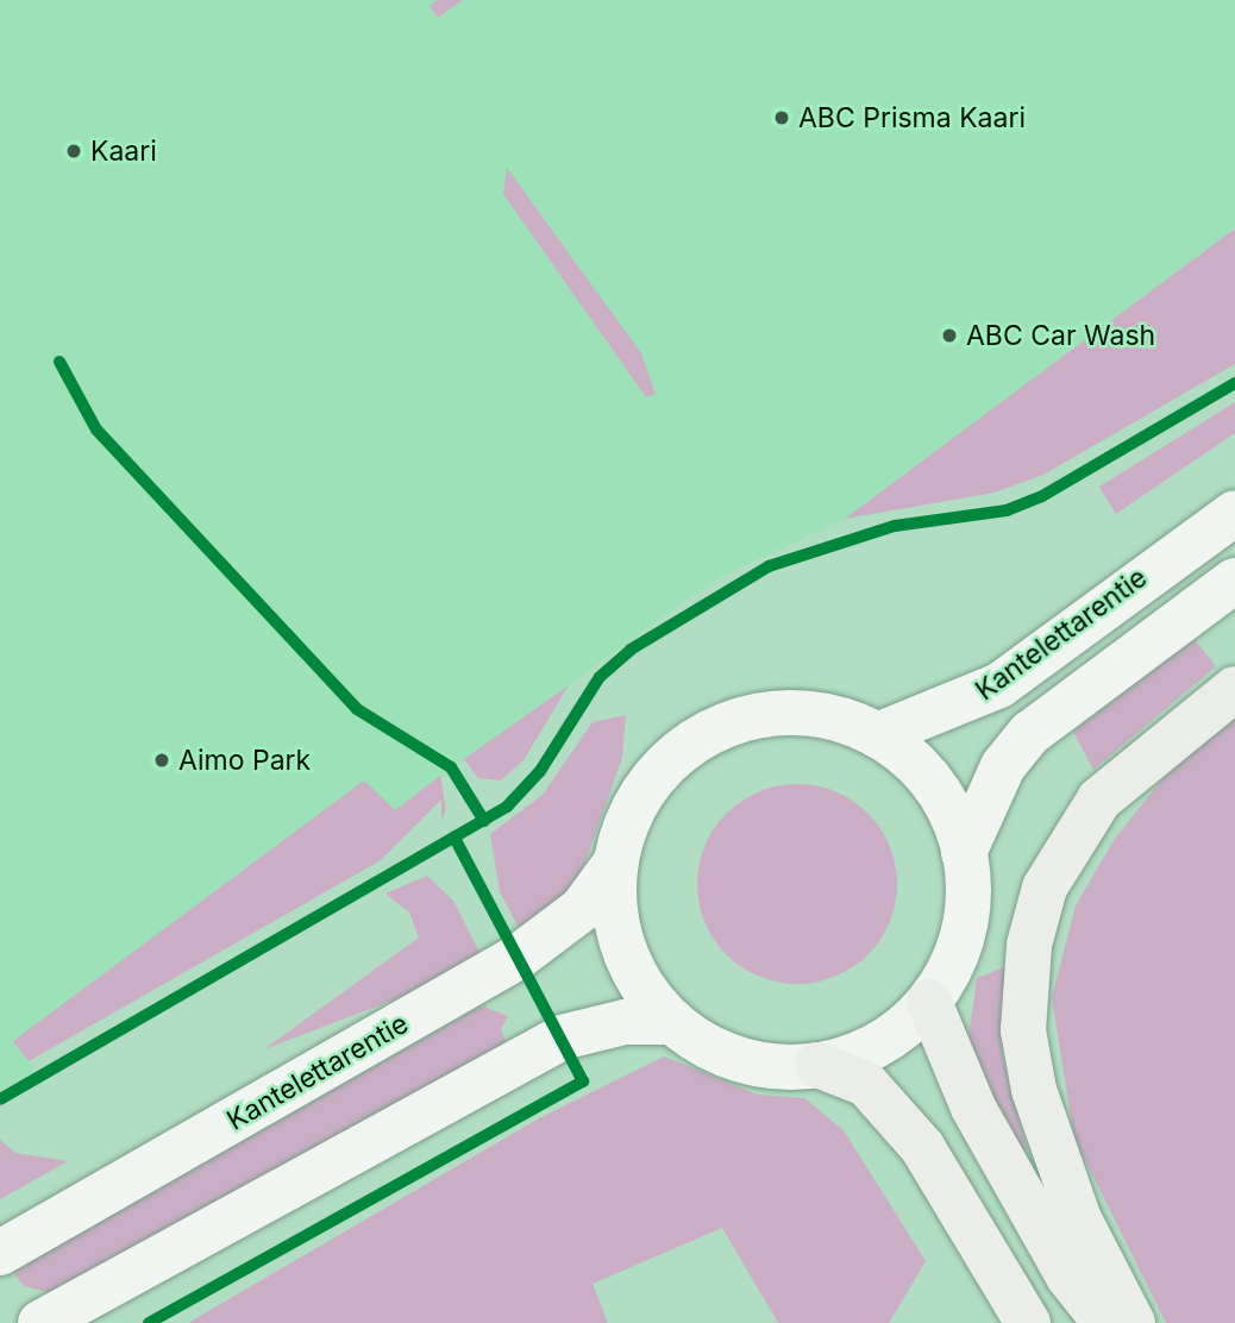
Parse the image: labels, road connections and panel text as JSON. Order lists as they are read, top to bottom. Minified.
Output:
{"streets":{"main road":["Kantelettarentie"]},"places":["ABC Prisma Kaari","Kaari","ABC Car Wash","Aimo Park"]}
